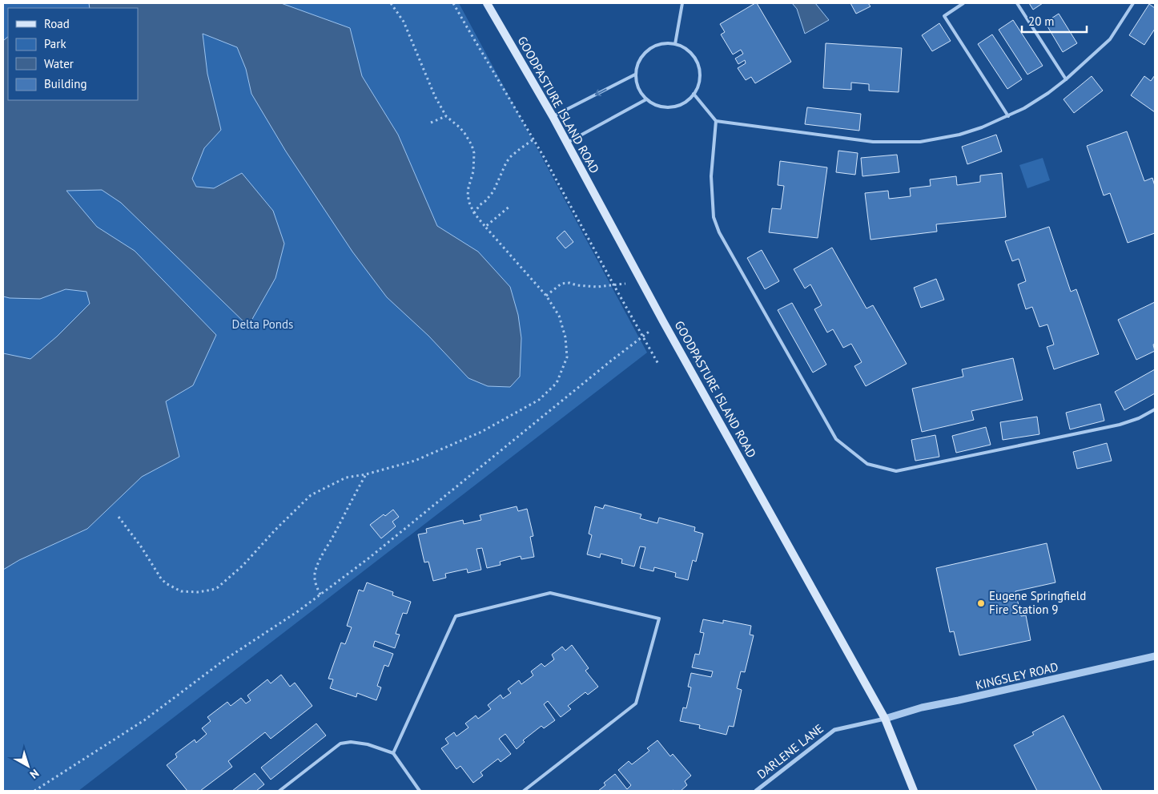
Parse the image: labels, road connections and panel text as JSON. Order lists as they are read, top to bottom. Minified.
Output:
{"streets":{"main road":["GOODPASTURE ISLAND ROAD"],"street":["KINGSLEY ROAD","DARLENE LANE"]},"crossings":[["GOODPASTURE ISLAND ROAD","KINGSLEY ROAD"],["GOODPASTURE ISLAND ROAD","DARLENE LANE"],["KINGSLEY ROAD","DARLENE LANE"]],"parks":["Delta Ponds"],"places":["Eugene Springfield Fire Station 9"],"legend":["Road","Park","Water","Building"],"scale_bar":"20 m","north":"bottom right"}
